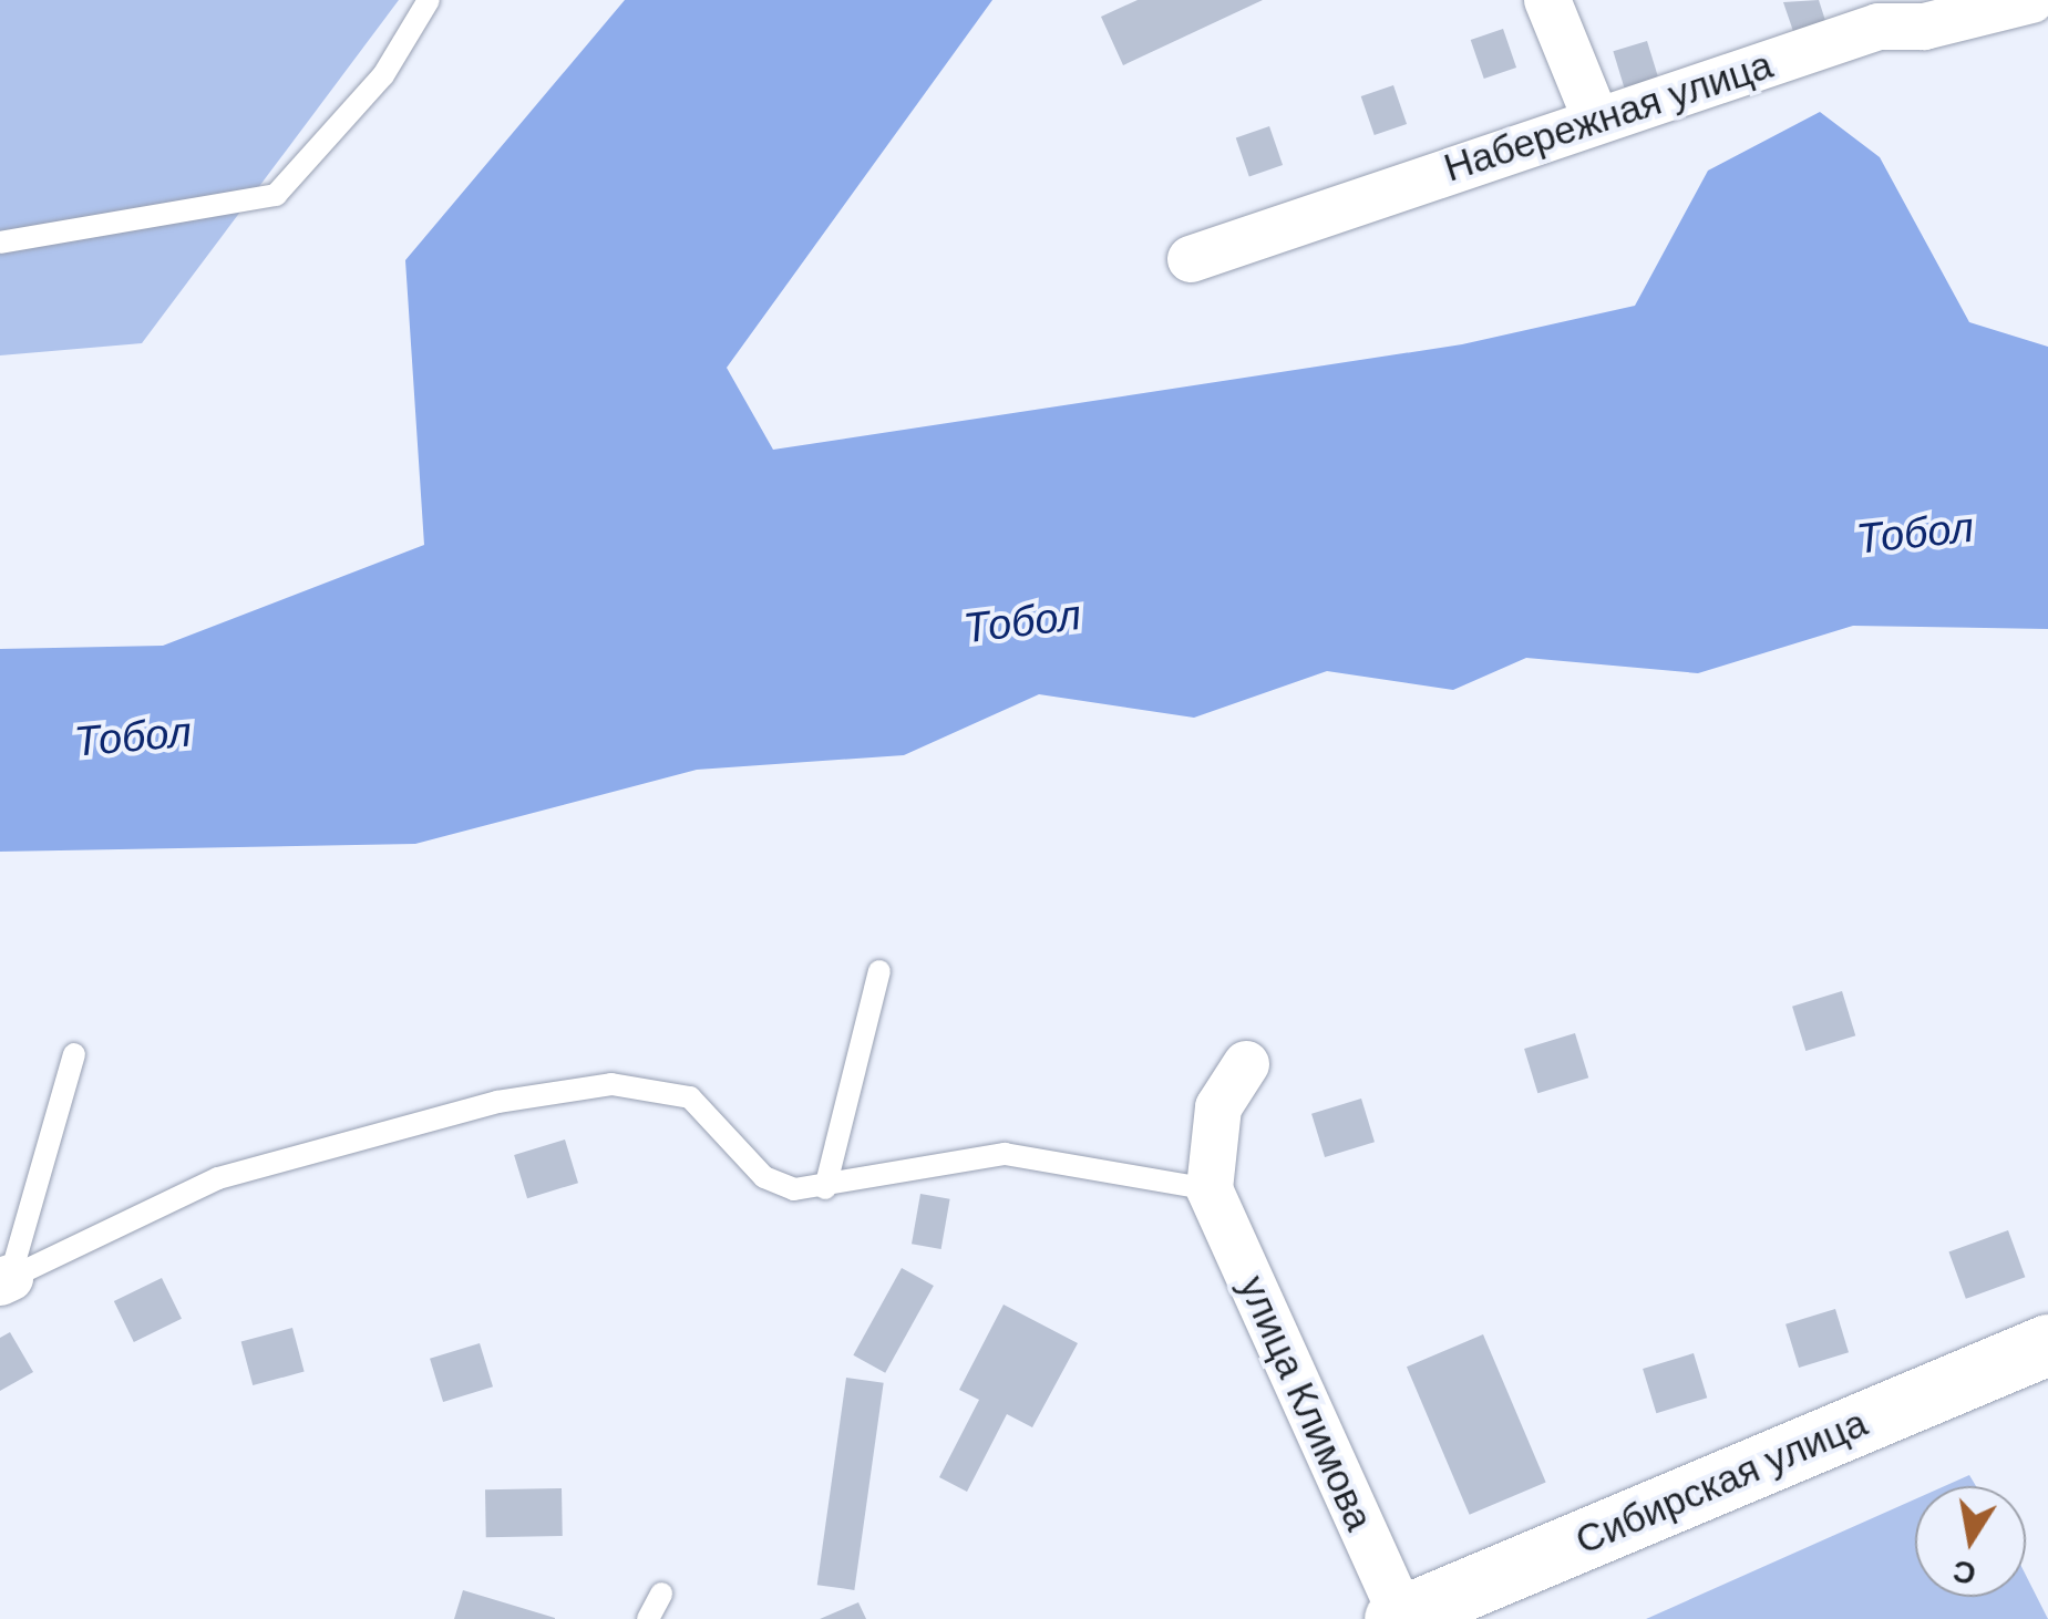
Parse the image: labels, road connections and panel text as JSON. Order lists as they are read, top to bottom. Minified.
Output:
{"streets":{"street":["Набережная улица","улица Климова","Сибирская улица"]},"crossings":[["улица Климова","Сибирская улица"]],"water":["Тобол"],"north":"bottom"}
